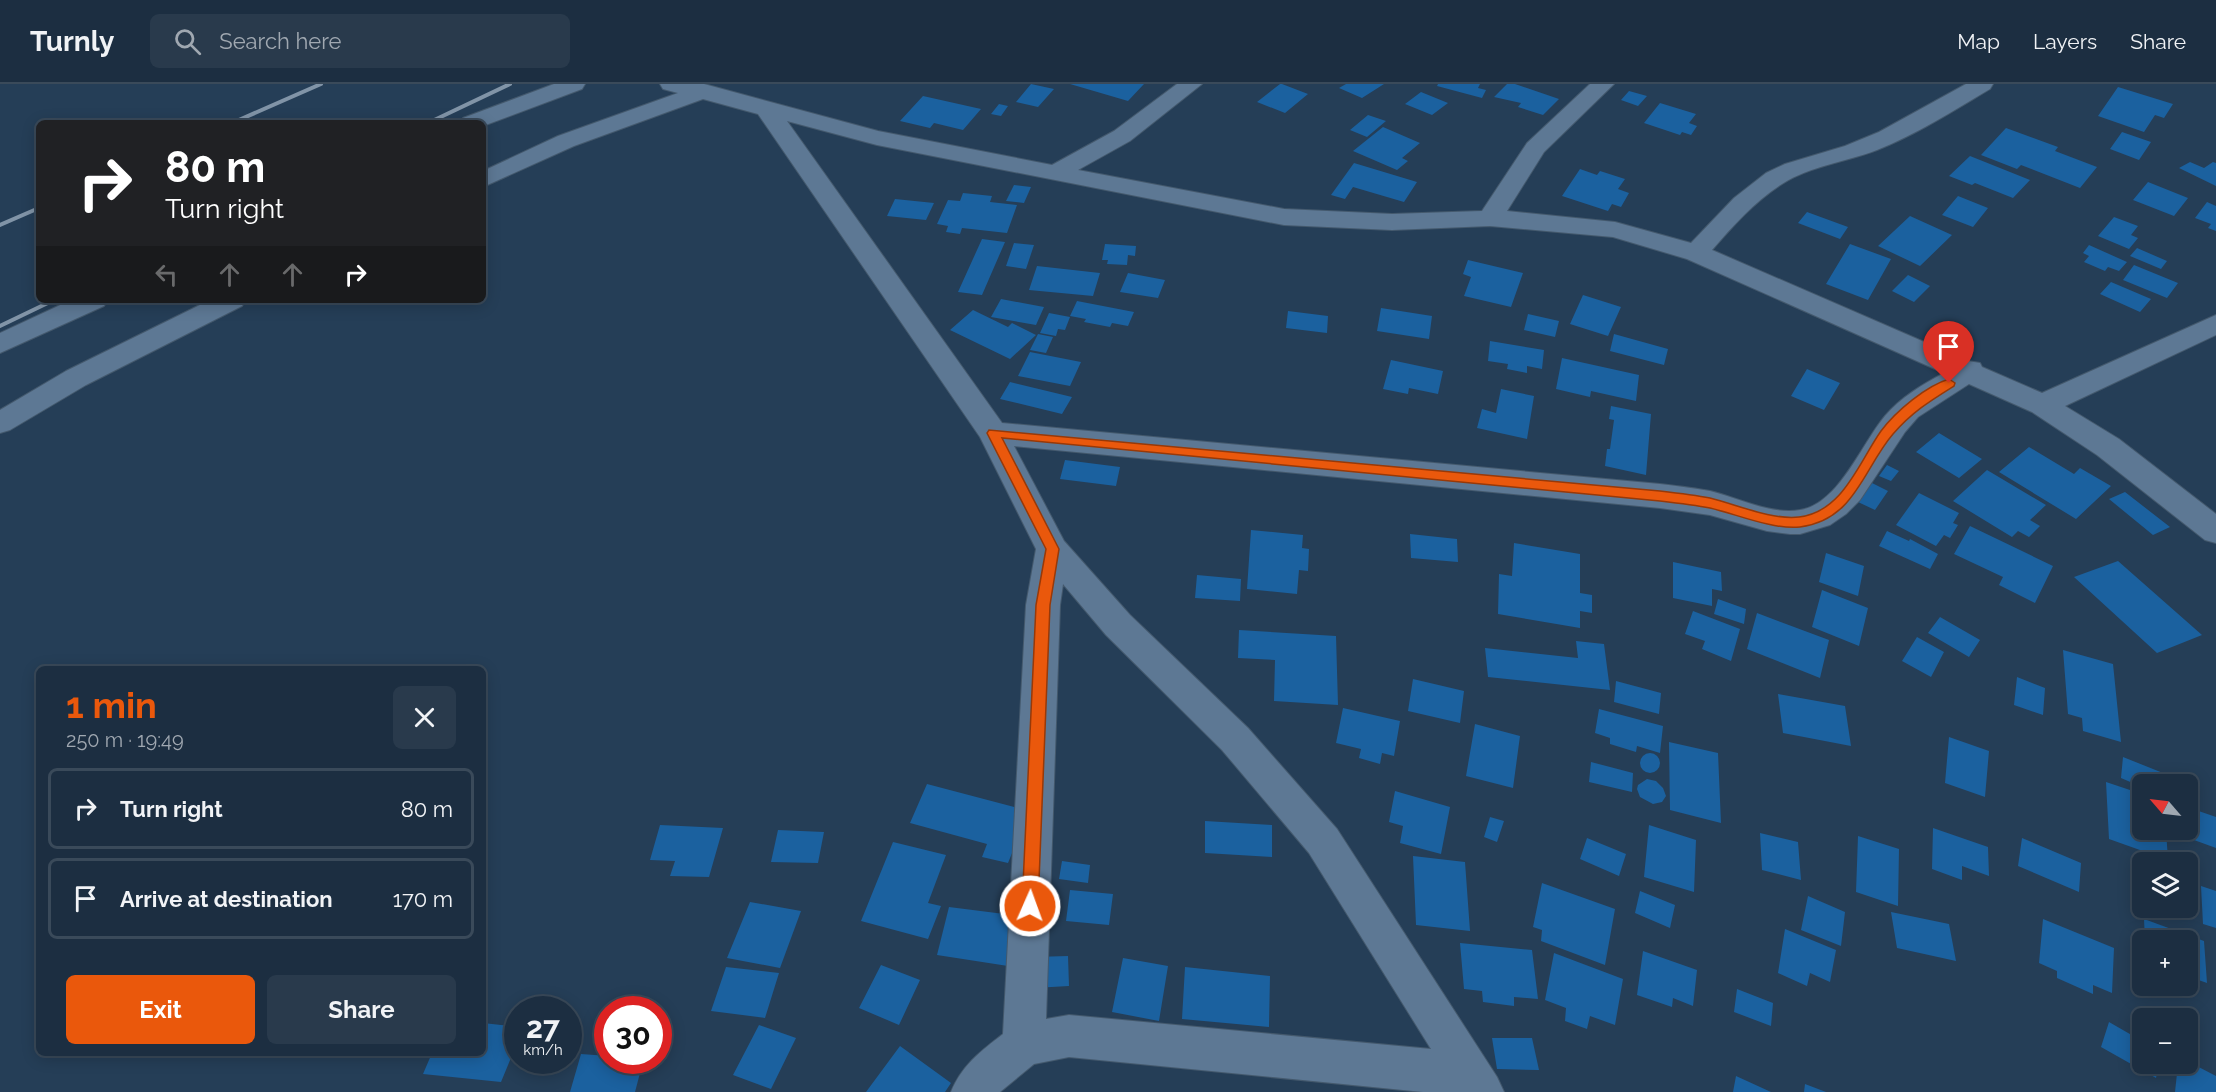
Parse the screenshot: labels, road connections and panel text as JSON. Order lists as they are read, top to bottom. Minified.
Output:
{"north":"top left","page":{"header":"Turnly","search":"Search here","nav":["Map","Layers","Share"],"turn":["80 m","Turn right"],"heading":["1 min","250 m · 19:49"],"list":[{"name":"Turn right","value":"80 m"},{"name":"Arrive at destination","value":"170 m"}],"map_buttons":["+","−"],"buttons":["Exit","Share"],"speed":"27 km/h","limit":"30"}}
